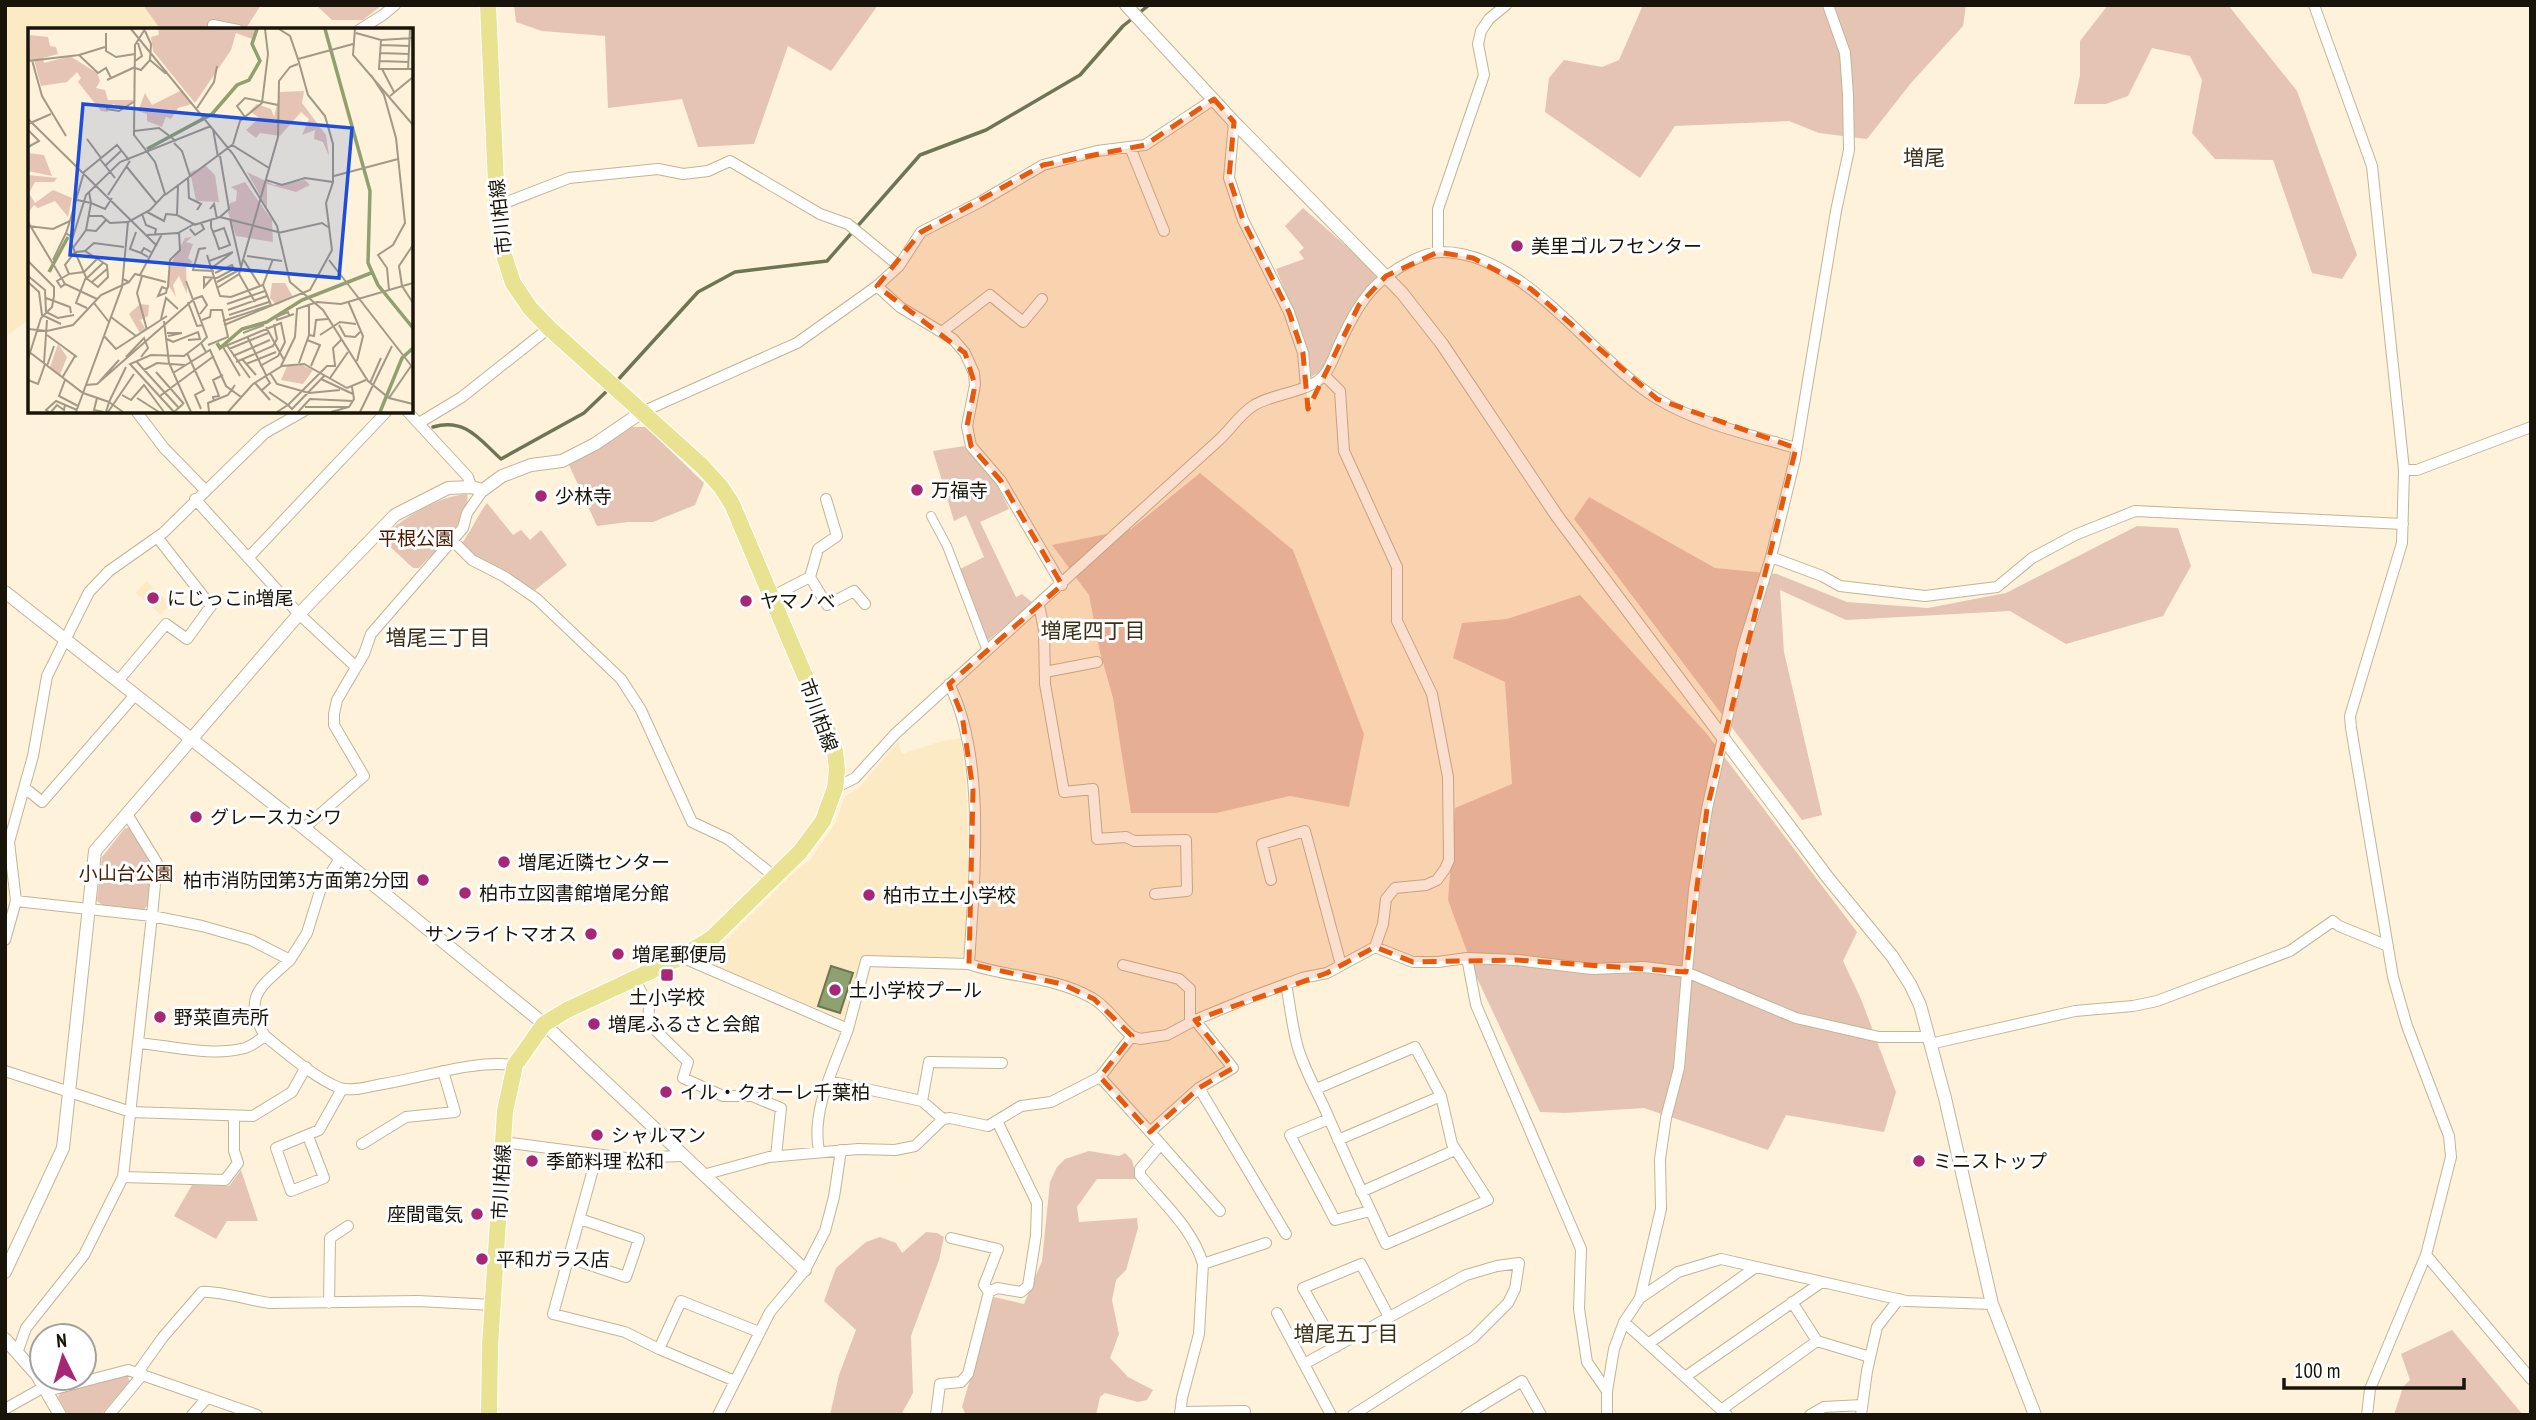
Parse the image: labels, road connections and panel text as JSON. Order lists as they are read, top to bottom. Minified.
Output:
{"streets":{"main road":["市川柏線"]},"districts":["増尾","増尾四丁目","増尾三丁目","増尾五丁目"],"parks":["平根公園","小山台公園"],"places":{"other":["美里ゴルフセンター","万福寺","少林寺","にじっこin増尾","ヤマノベ","グレースカシワ","増尾近隣センター","柏市消防団第3方面第2分団","柏市立図書館増尾分館","柏市立土小学校","サンライトマオス","増尾郵便局","土小学校プール","野菜直売所","増尾ふるさと会館","イル・クオーレ千葉柏","シャルマン","季節料理 松和","ミニストップ","座間電気","平和ガラス店"],"transit":["土小学校"]},"scale_bar":"100 m","north":"top"}
